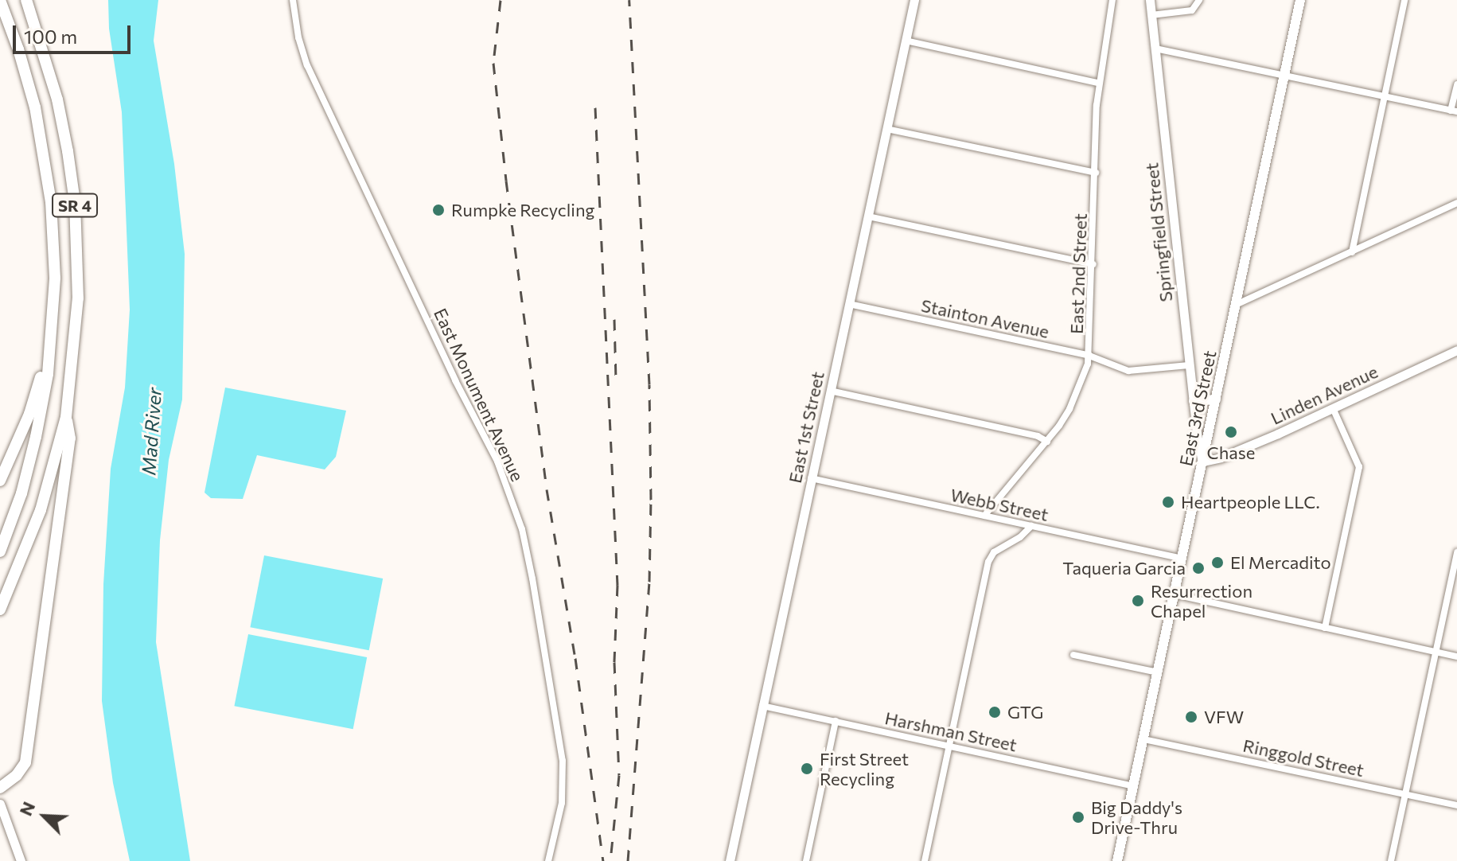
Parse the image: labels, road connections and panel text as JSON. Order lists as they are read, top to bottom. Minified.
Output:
{"streets":{"highway":["SR 4"],"main road":["Springfield Street","Linden Avenue","East 3rd Street","East 1st Street"],"street":["East 2nd Street","Stainton Avenue","East Monument Avenue","Webb Street","Harshman Street","Ringgold Street"]},"crossings":[["Springfield Street","Stainton Avenue"],["Springfield Street","Linden Avenue"],["Springfield Street","East 3rd Street"],["East 2nd Street","Stainton Avenue"],["East 2nd Street","Webb Street"],["Stainton Avenue","East 1st Street"],["Linden Avenue","East 3rd Street"],["East 3rd Street","Webb Street"],["East 3rd Street","Harshman Street"],["East 3rd Street","Ringgold Street"],["East 1st Street","Webb Street"],["East 1st Street","Harshman Street"]],"water":["Mad River"],"places":["Rumpke Recycling","Chase","Heartpeople LLC.","El Mercadito","Taqueria Garcia","Resurrection Chapel","GTG","VFW","First Street Recycling","Big Daddy's Drive-Thru"],"scale_bar":"100 m","north":"top left"}
